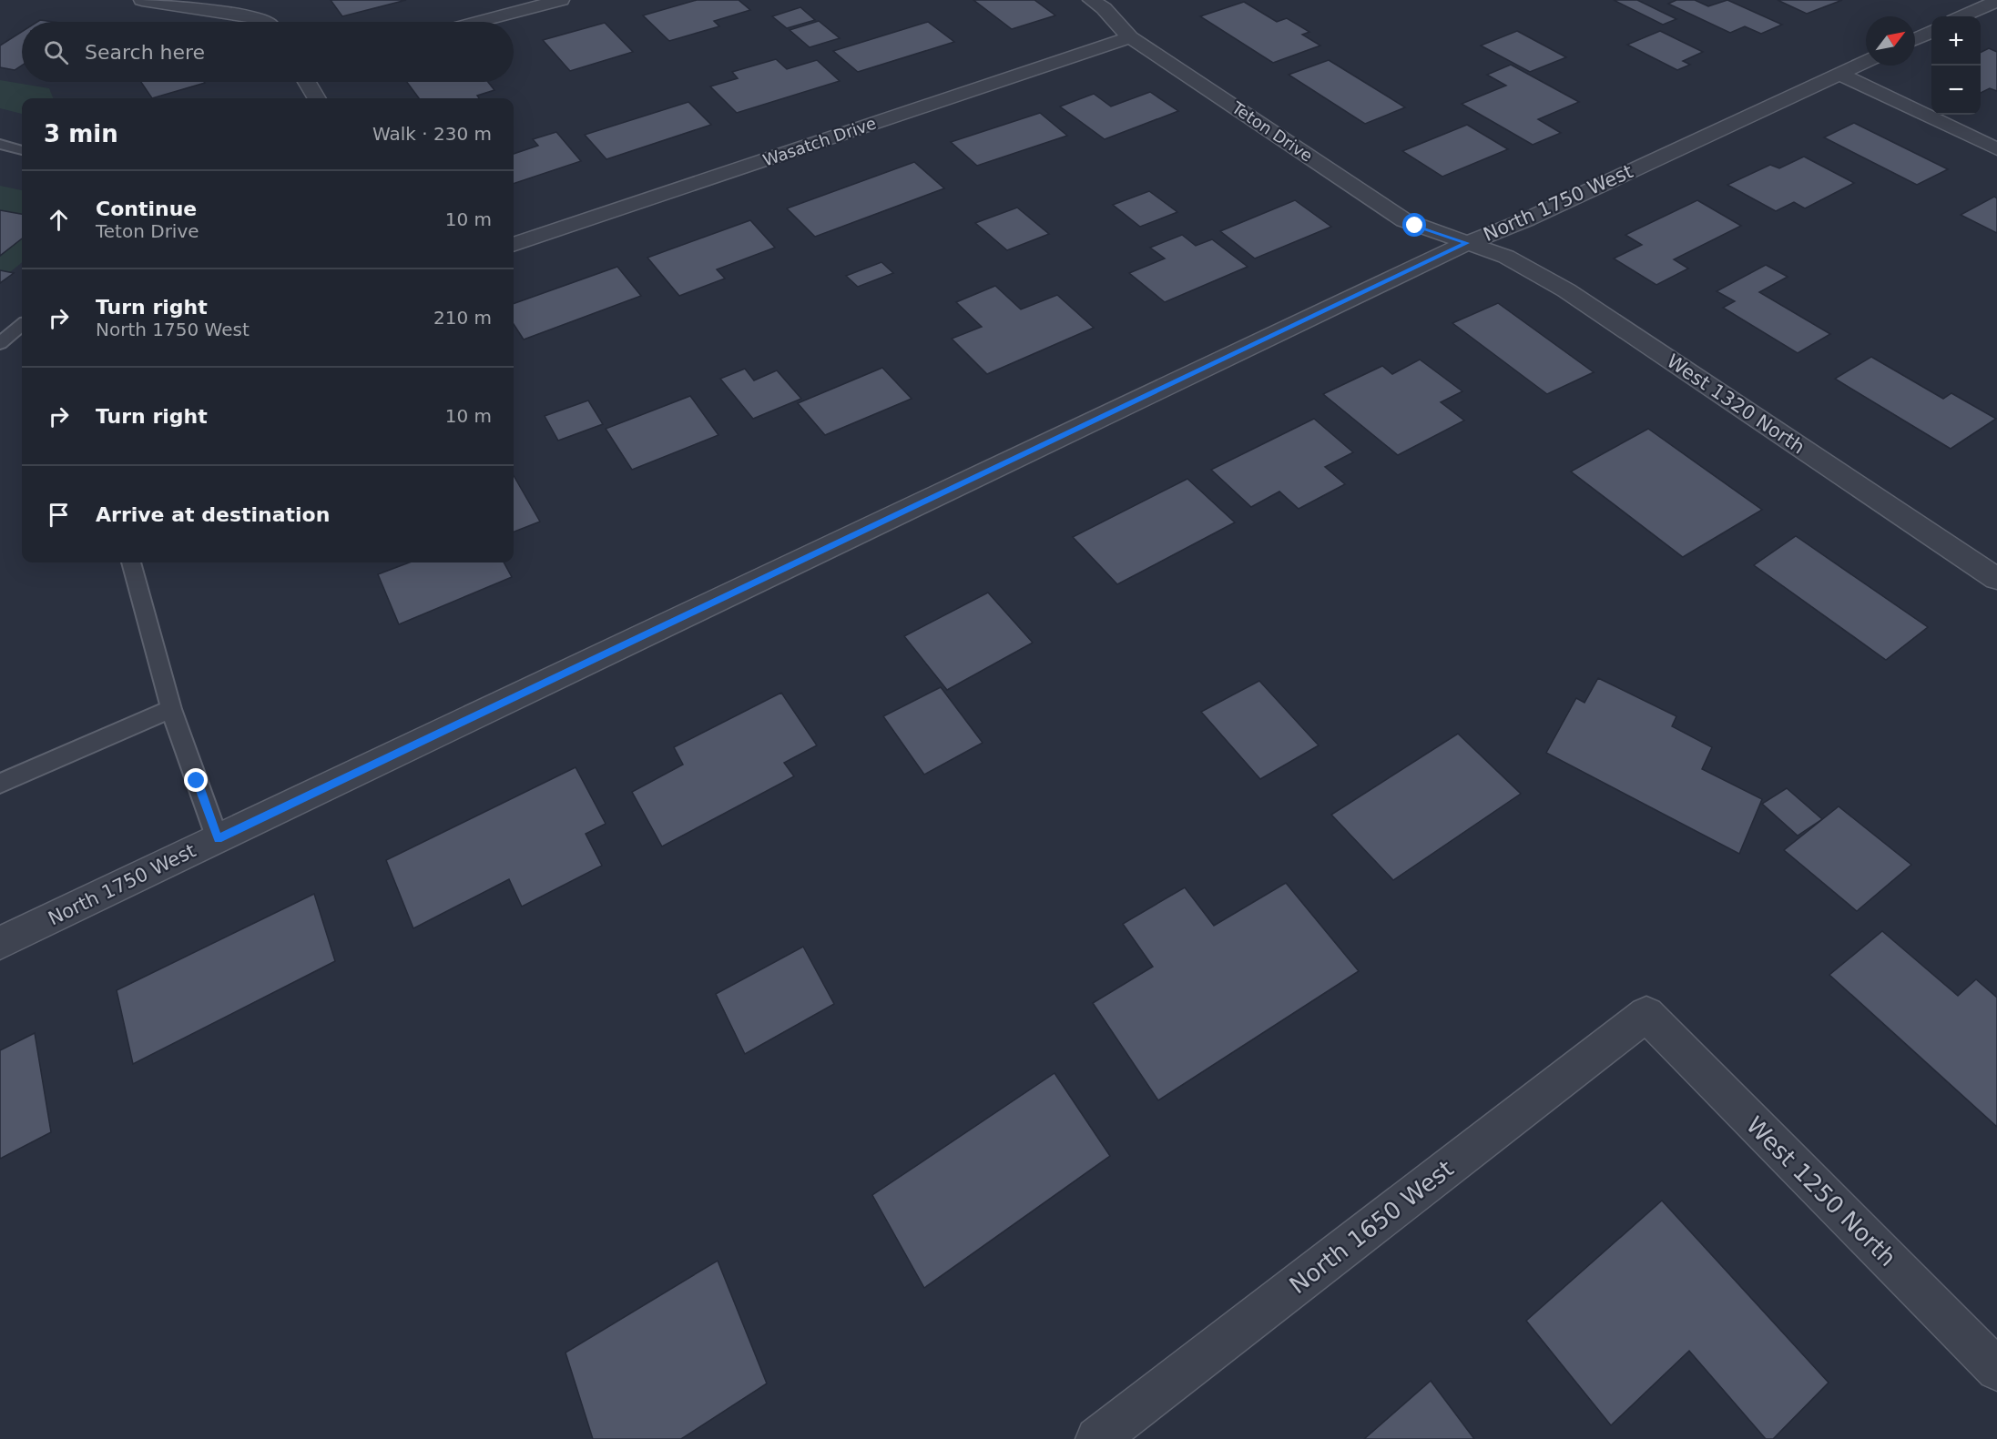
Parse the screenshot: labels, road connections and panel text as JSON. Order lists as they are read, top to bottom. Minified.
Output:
{"streets":{"street":["Teton Drive","Wasatch Drive","North 1750 West","West 1320 North","West 1250 North","North 1650 West"]},"crossings":[["Teton Drive","Wasatch Drive"],["Teton Drive","North 1750 West"],["Teton Drive","West 1320 North"],["North 1750 West","West 1320 North"],["West 1250 North","North 1650 West"]],"north":"top right","page":{"map_buttons":["+","−"],"search":"Search here","heading":["3 min","Walk · 230 m"],"list":[["Continue","Teton Drive","10 m"],["Turn right","North 1750 West","210 m"],["Turn right","10 m"],"Arrive at destination"]}}
